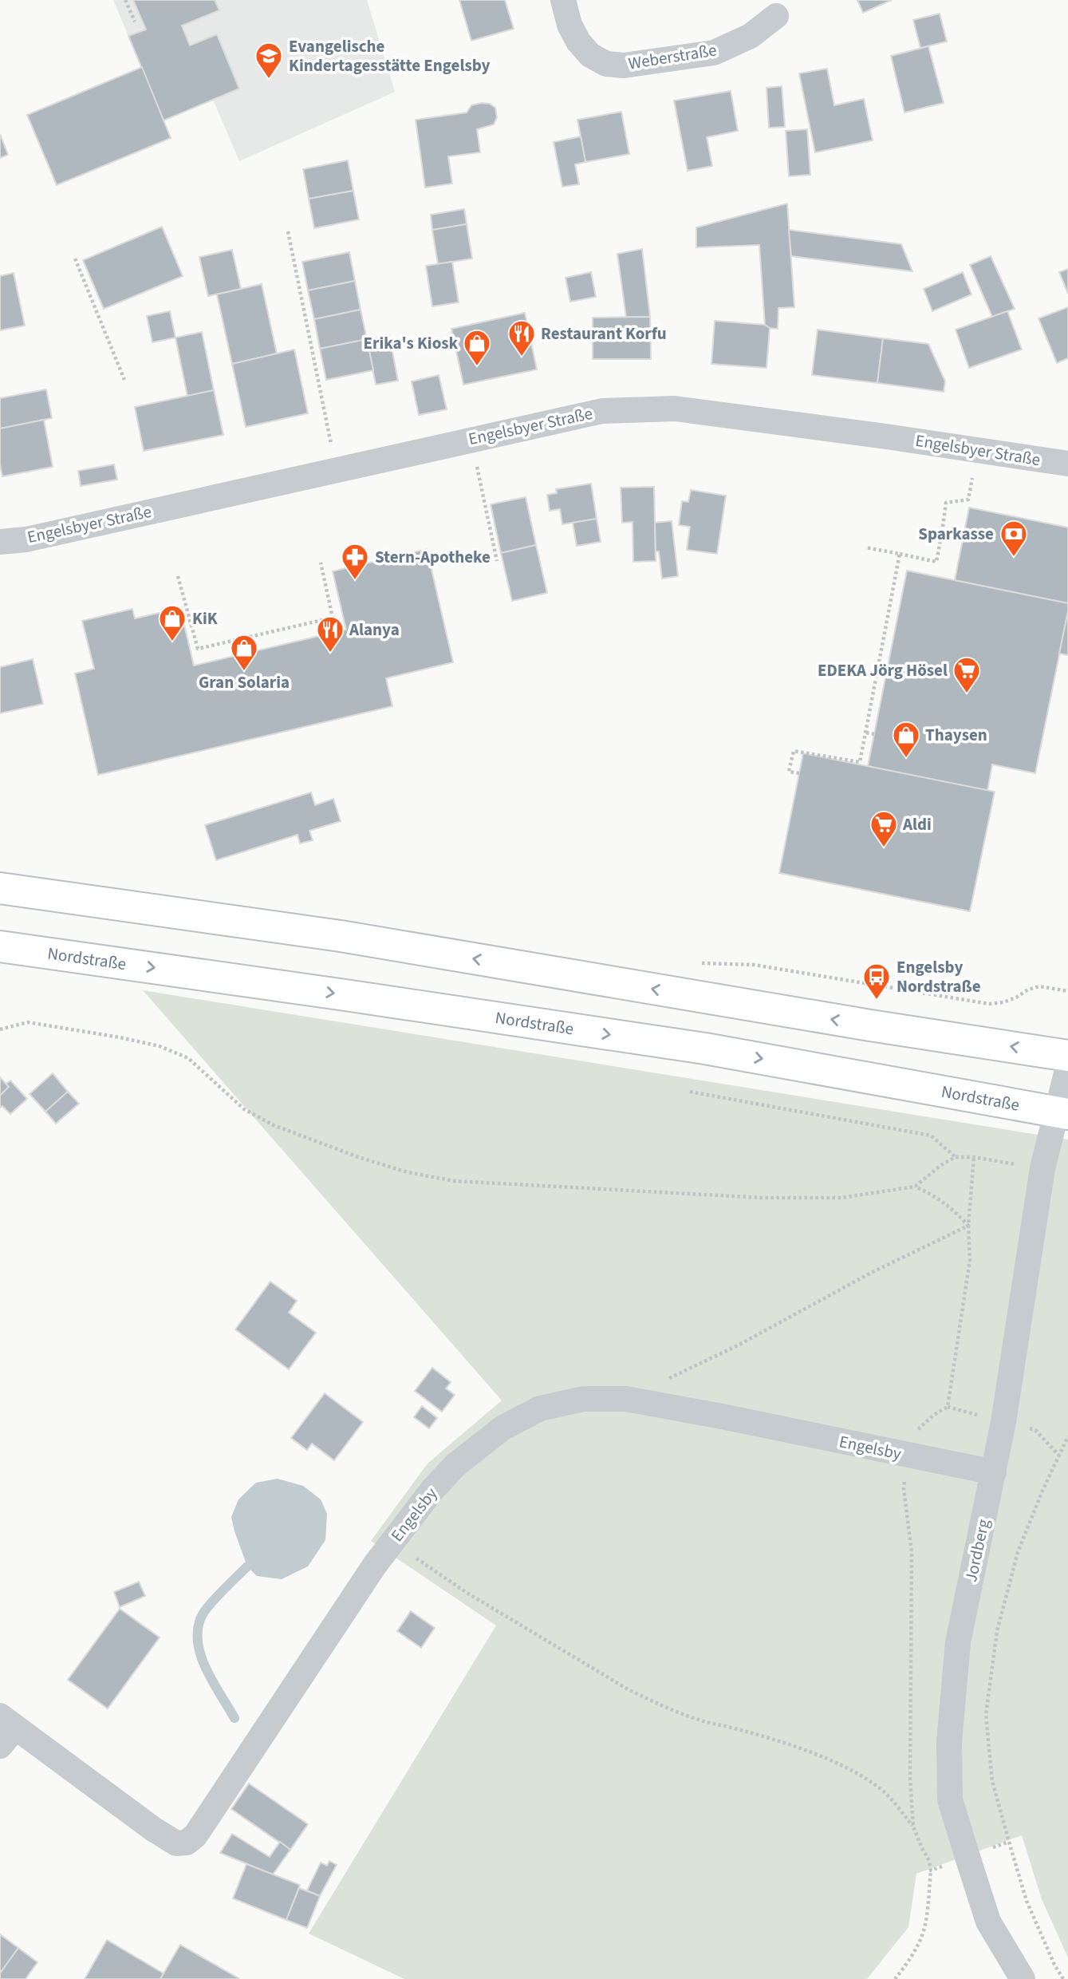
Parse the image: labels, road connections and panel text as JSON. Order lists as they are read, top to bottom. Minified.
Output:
{"streets":{"main road":["Nordstraße"],"street":["Weberstraße","Engelsbyer Straße","Engelsby","Jordberg"]},"crossings":[["Nordstraße","Jordberg"],["Engelsby","Jordberg"]],"places":{"school or university":["Evangelische Kindertagesstätte Engelsby"],"restaurant":["Restaurant Korfu","Alanya"],"shop":["Erika's Kiosk","KiK","Gran Solaria","Thaysen"],"bank":["Sparkasse"],"pharmacy":["Stern-Apotheke"],"supermarket":["EDEKA Jörg Hösel","Aldi"],"bus stop":["Engelsby Nordstraße"]}}
